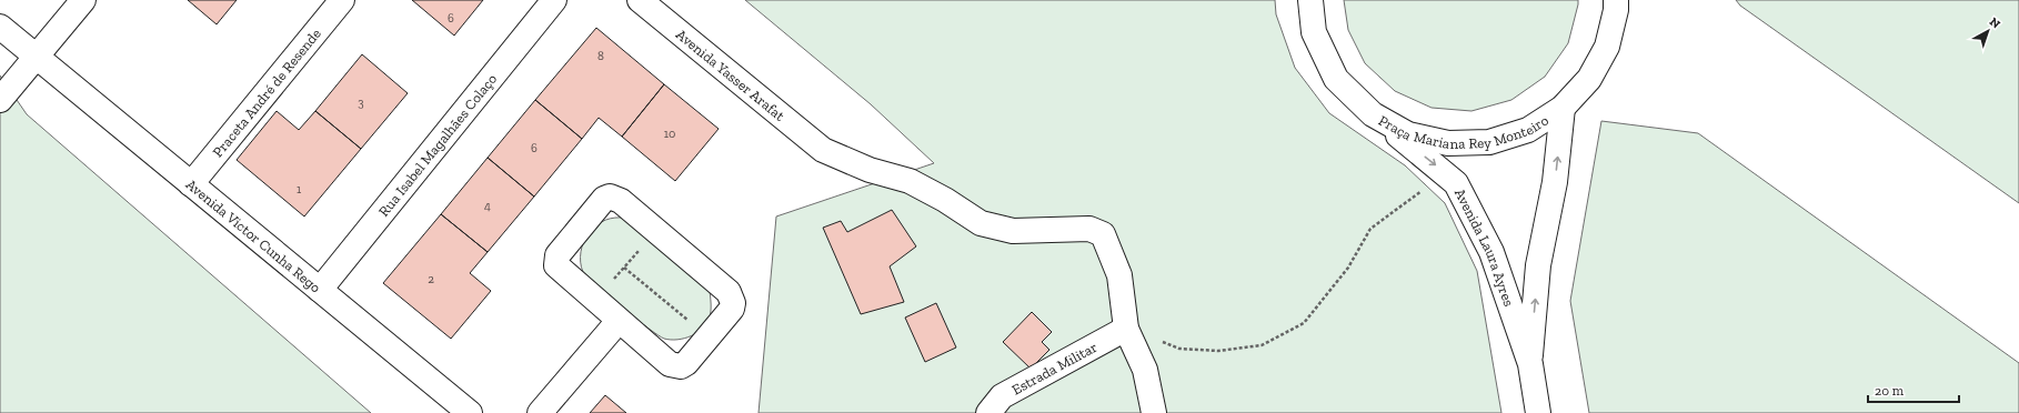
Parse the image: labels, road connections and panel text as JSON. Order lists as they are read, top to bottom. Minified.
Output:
{"streets":{"street":["Avenida Yasser Arafat","Praceta André de Resende","Praça Mariana Rey Monteiro","Rua Isabel Magalhães Colaço","Avenida Victor Cunha Rego","Avenida Laura Ayres","Estrada Militar"]},"crossings":[["Avenida Yasser Arafat","Estrada Militar"],["Praceta André de Resende","Avenida Victor Cunha Rego"],["Praça Mariana Rey Monteiro","Avenida Laura Ayres"],["Rua Isabel Magalhães Colaço","Avenida Victor Cunha Rego"]],"house_numbers":["6","8","3","10","6","1","4","2"],"scale_bar":"20 m","north":"top right"}
